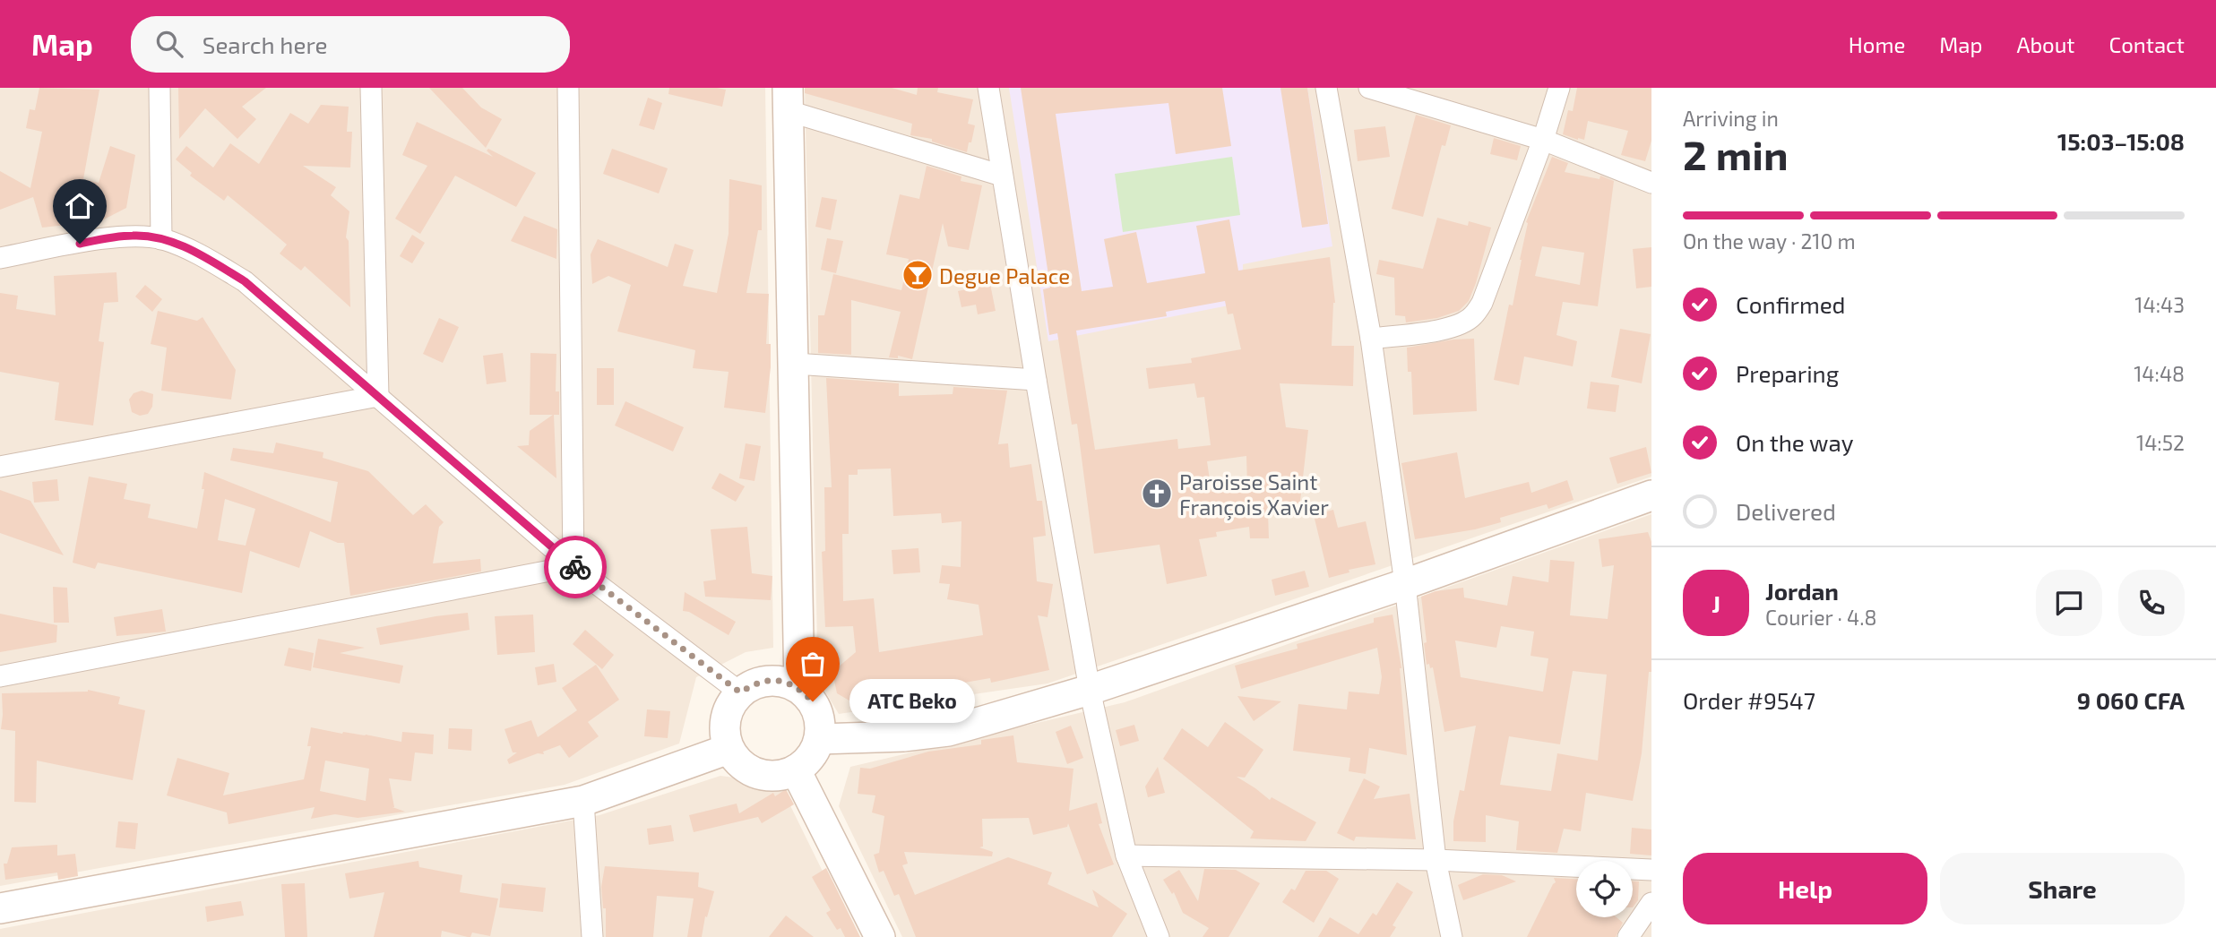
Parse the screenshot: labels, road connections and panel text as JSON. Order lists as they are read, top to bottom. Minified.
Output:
{"places":{"bar":["Degue Palace"],"church":["Paroisse Saint François Xavier"],"other":["ATC Beko"]},"page":{"header":"Map","search":"Search here","nav":["Home","Map","About","Contact"],"heading":["2 min","Arriving in","15:03–15:08"],"panel":["Jordan","Courier · 4.8","Order #9547","9 060 CFA"],"bar":"On the way · 210 m","list":[["Confirmed","14:43"],["Preparing","14:48"],["On the way","14:52"],"Delivered"],"round":"J","bubble":"ATC Beko","buttons":["Help","Share"]}}
